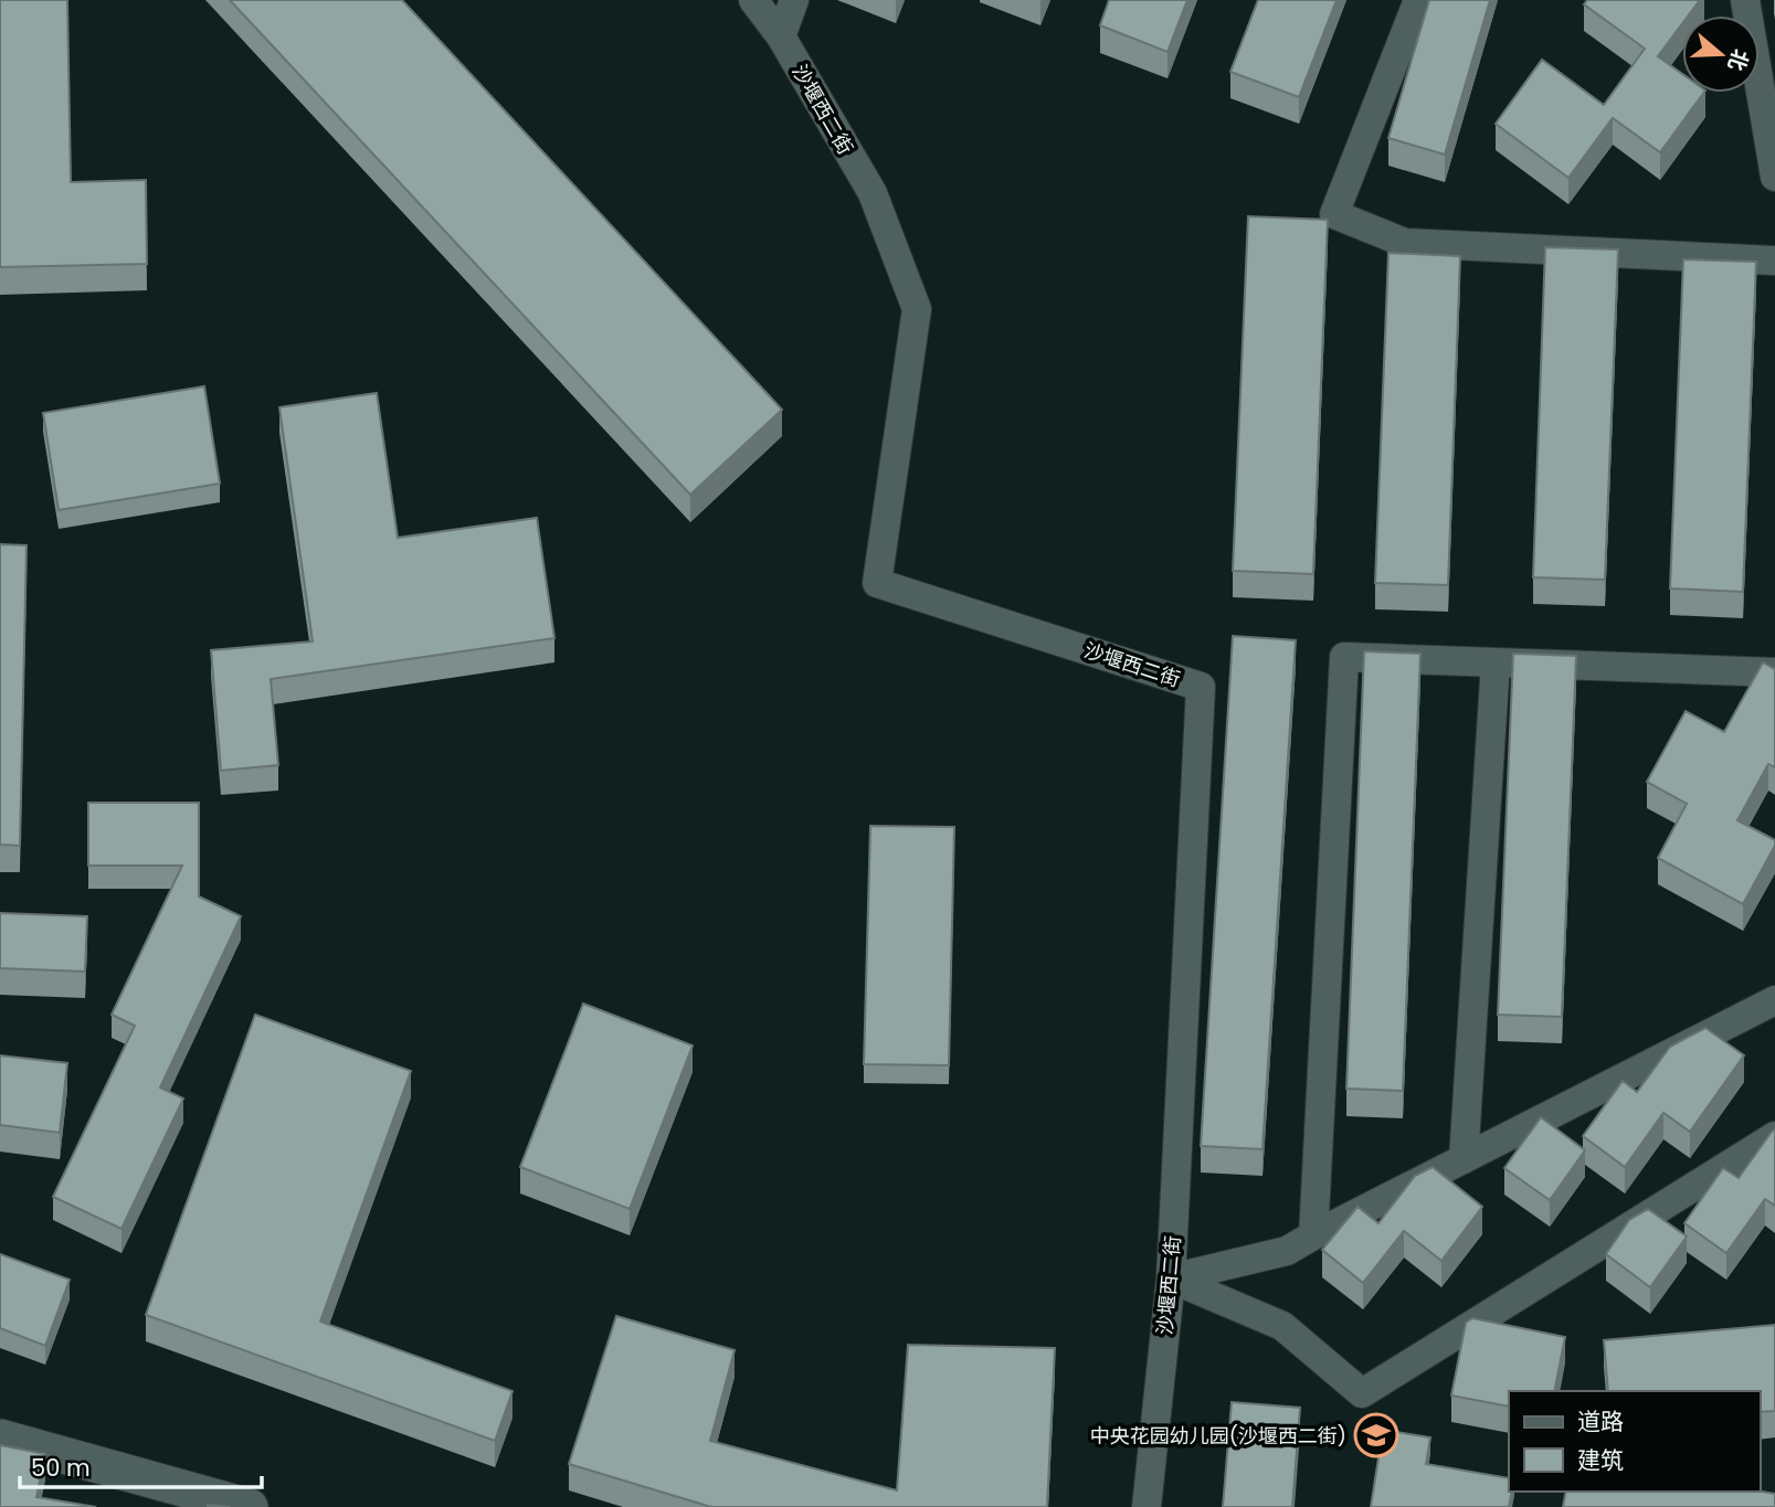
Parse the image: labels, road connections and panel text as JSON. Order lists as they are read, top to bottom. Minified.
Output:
{"streets":{"street":["沙堰西二街"]},"places":{"school or university":["中央花园幼儿园(沙堰西二街)"]},"legend":["道路","建筑"],"scale_bar":"50 m","north":"right"}
